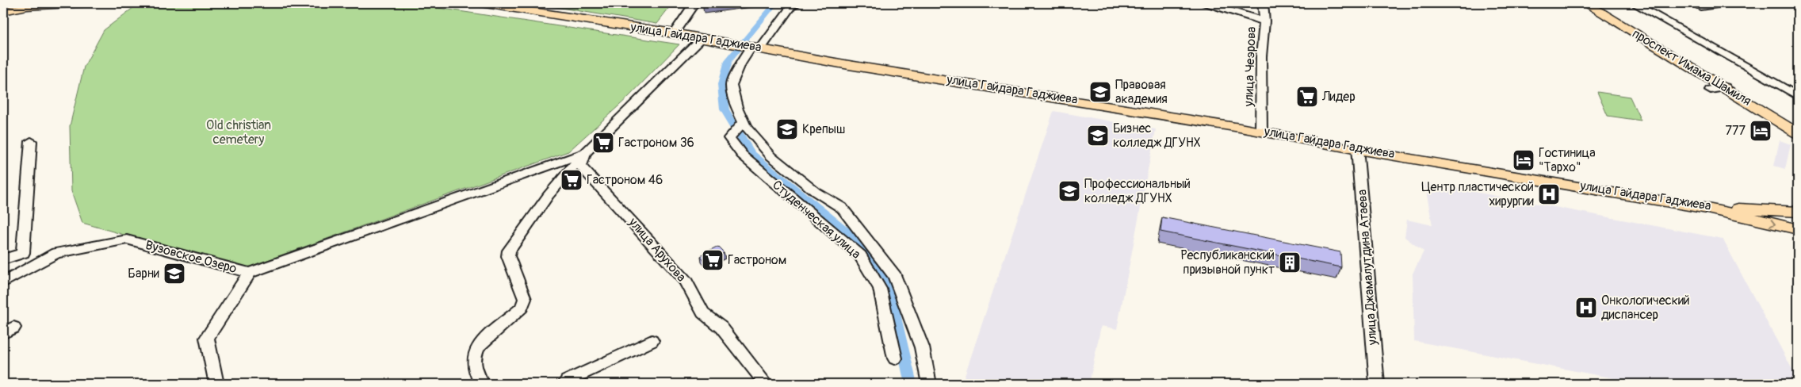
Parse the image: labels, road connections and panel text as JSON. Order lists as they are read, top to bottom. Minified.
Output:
{"streets":{"main road":["улица Гайдара Гаджиева","проспект Имама Шамиля"],"street":["улица Чеэрова","Студенческая улица","улица Арухова","Вузовское Озеро","улица Джамалутдина Атаева"]},"crossings":[["улица Гайдара Гаджиева","улица Чеэрова"],["улица Гайдара Гаджиева","улица Джамалутдина Атаева"]],"parks":["Old сhristian cemetery"],"places":{"school or university":["Правовая академия","Крепыш","Бизнес колледж ДГУНХ","Профессиональный колледж ДГУНХ","Барни"],"supermarket":["Лидер","Гастроном 36","Гастроном 46","Гастроном"],"hotel":["777","Гостиница \"Тархо\""],"hospital":["Центр пластической хирургии","Онкологический диспансер"],"building":["Республиканский призывной пункт"]}}
